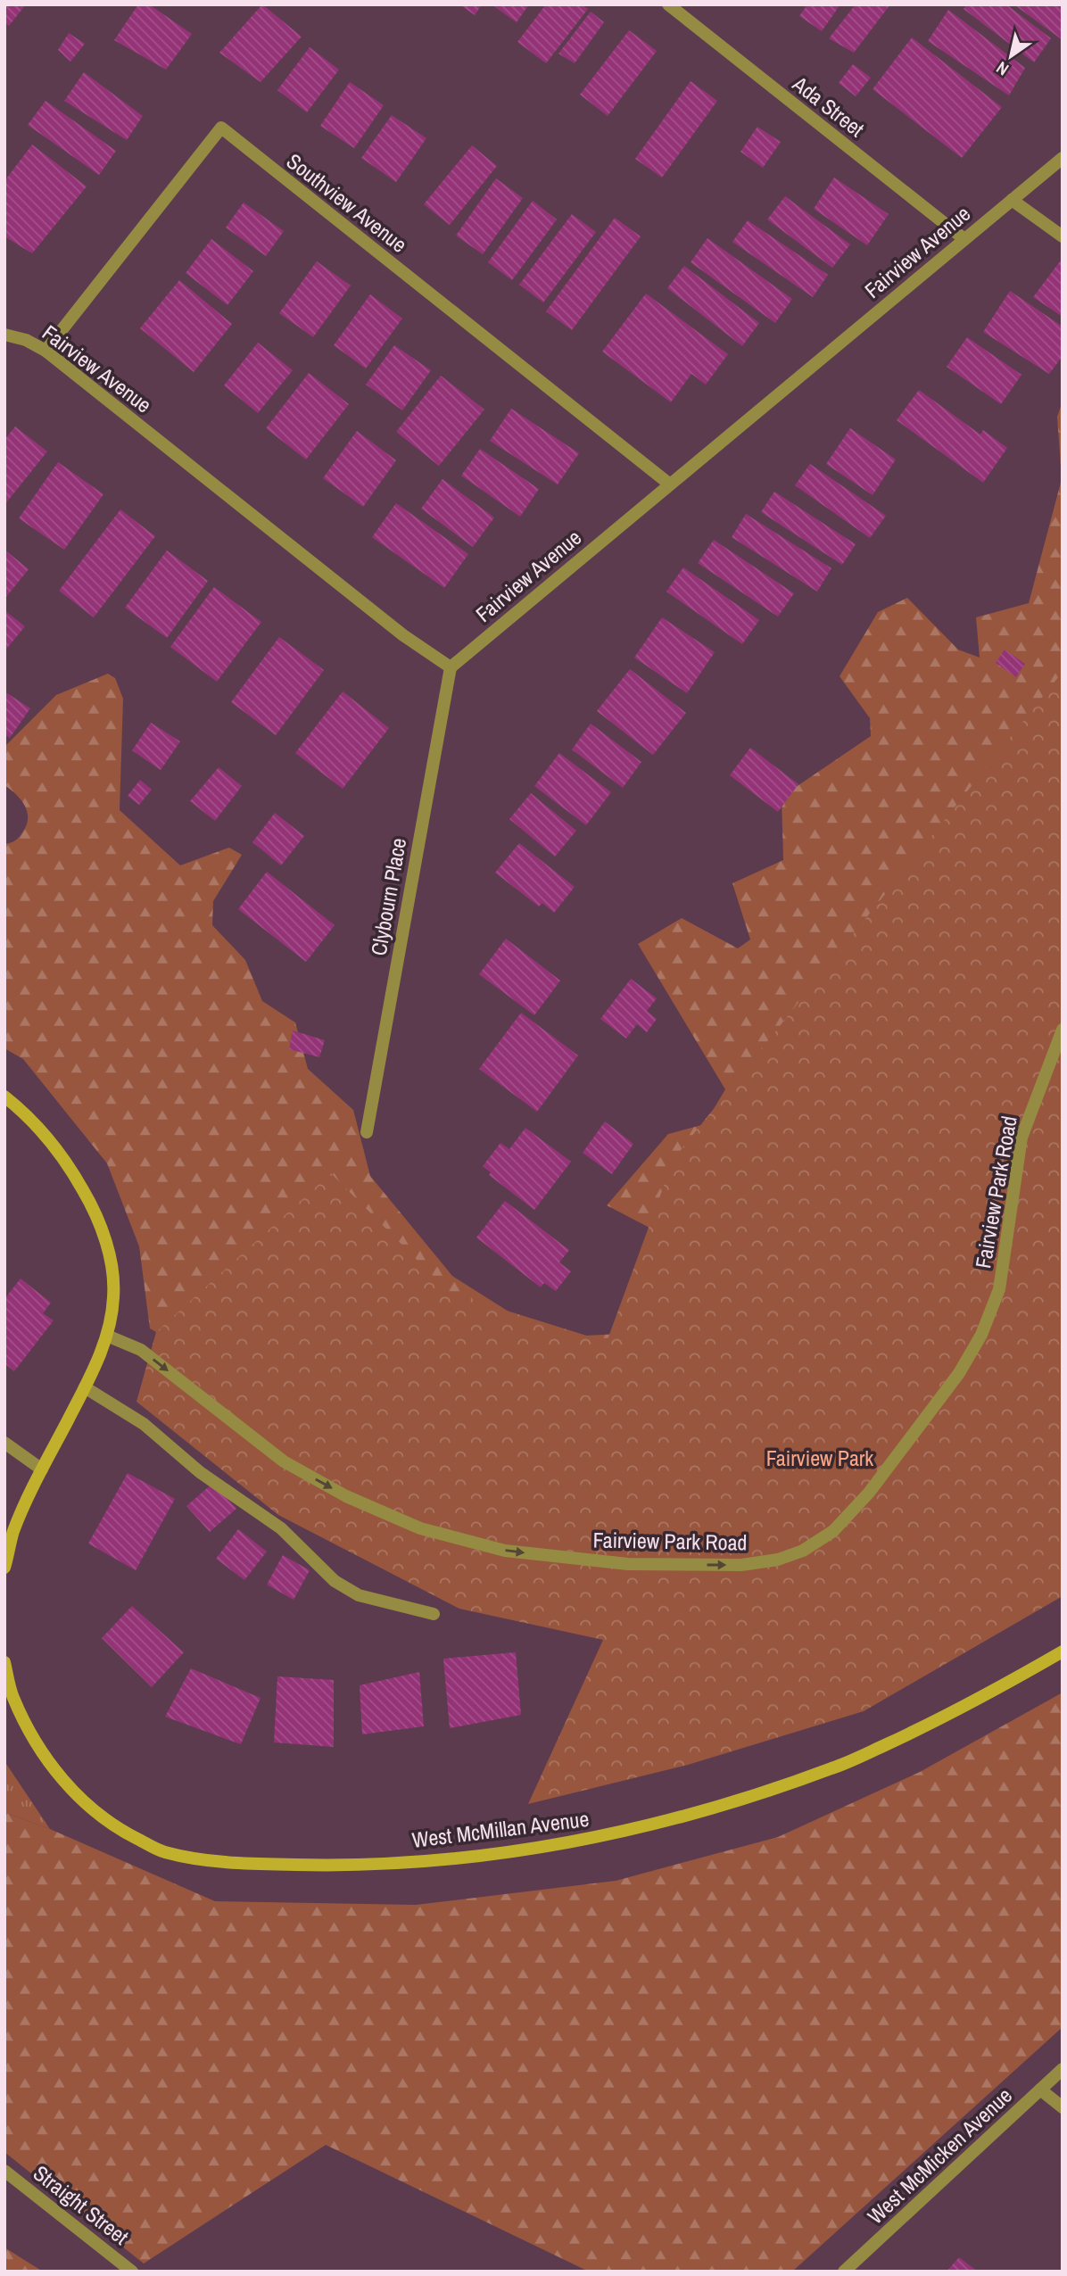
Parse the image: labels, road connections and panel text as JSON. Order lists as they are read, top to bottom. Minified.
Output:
{"streets":{"main road":["West McMillan Avenue"],"street":["Ada Street","Southview Avenue","Fairview Avenue","Clybourn Place","Fairview Park Road","West McMicken Avenue","Straight Street"]},"crossings":[["Ada Street","Fairview Avenue"],["Southview Avenue","Fairview Avenue"],["Fairview Avenue","Clybourn Place"]],"parks":["Fairview Park"],"north":"bottom left"}
